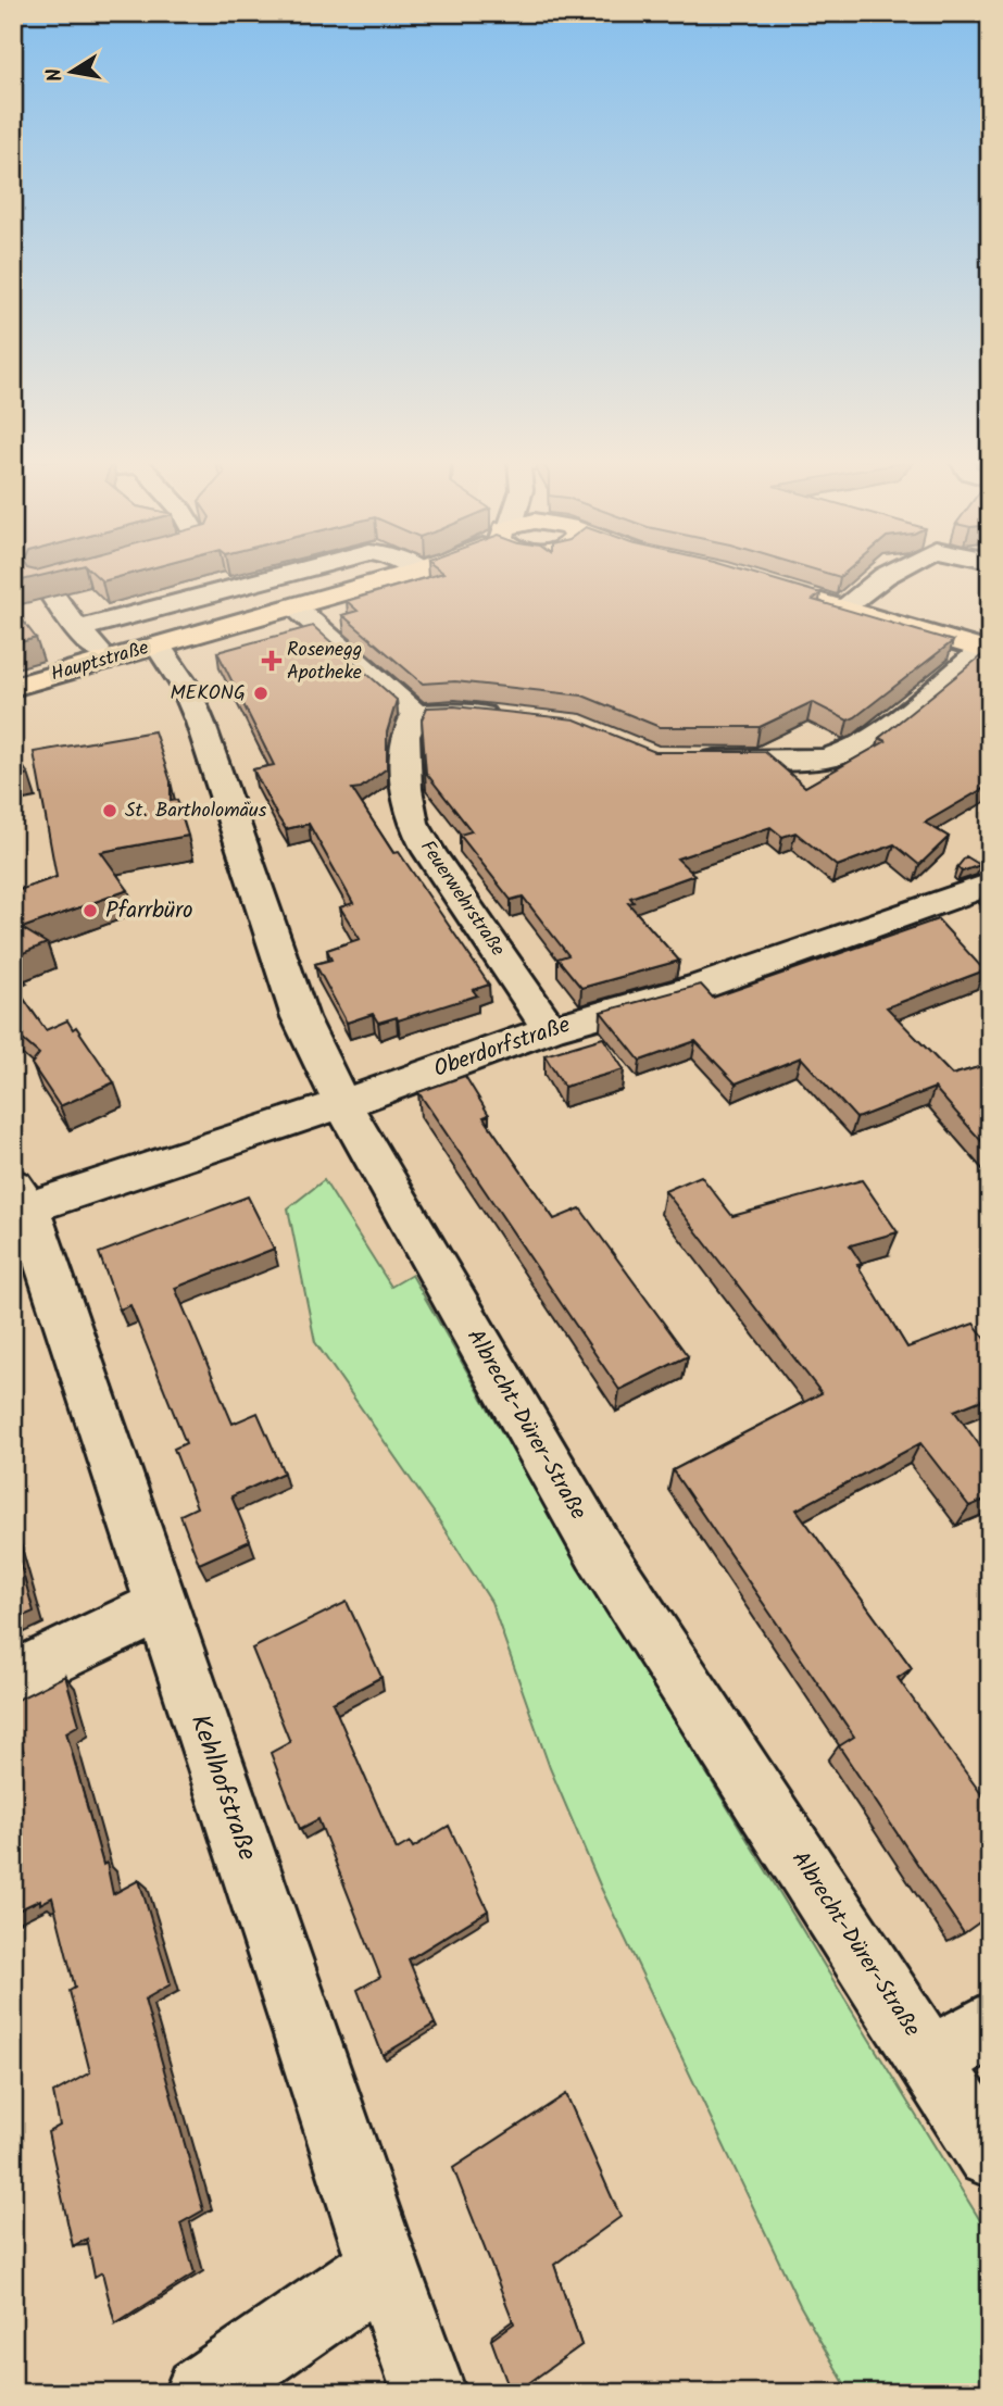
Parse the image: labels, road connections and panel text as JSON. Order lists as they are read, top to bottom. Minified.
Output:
{"streets":{"main road":["Hauptstraße"],"street":["Feuerwehrstraße","Oberdorfstraße","Albrecht-Dürer-Straße","Kehlhofstraße"]},"crossings":[["Hauptstraße","Albrecht-Dürer-Straße"],["Feuerwehrstraße","Oberdorfstraße"],["Oberdorfstraße","Albrecht-Dürer-Straße"],["Oberdorfstraße","Kehlhofstraße"]],"places":{"health":["Rosenegg Apotheke"],"other":["MEKONG","St. Bartholomäus","Pfarrbüro"]},"north":"left"}
